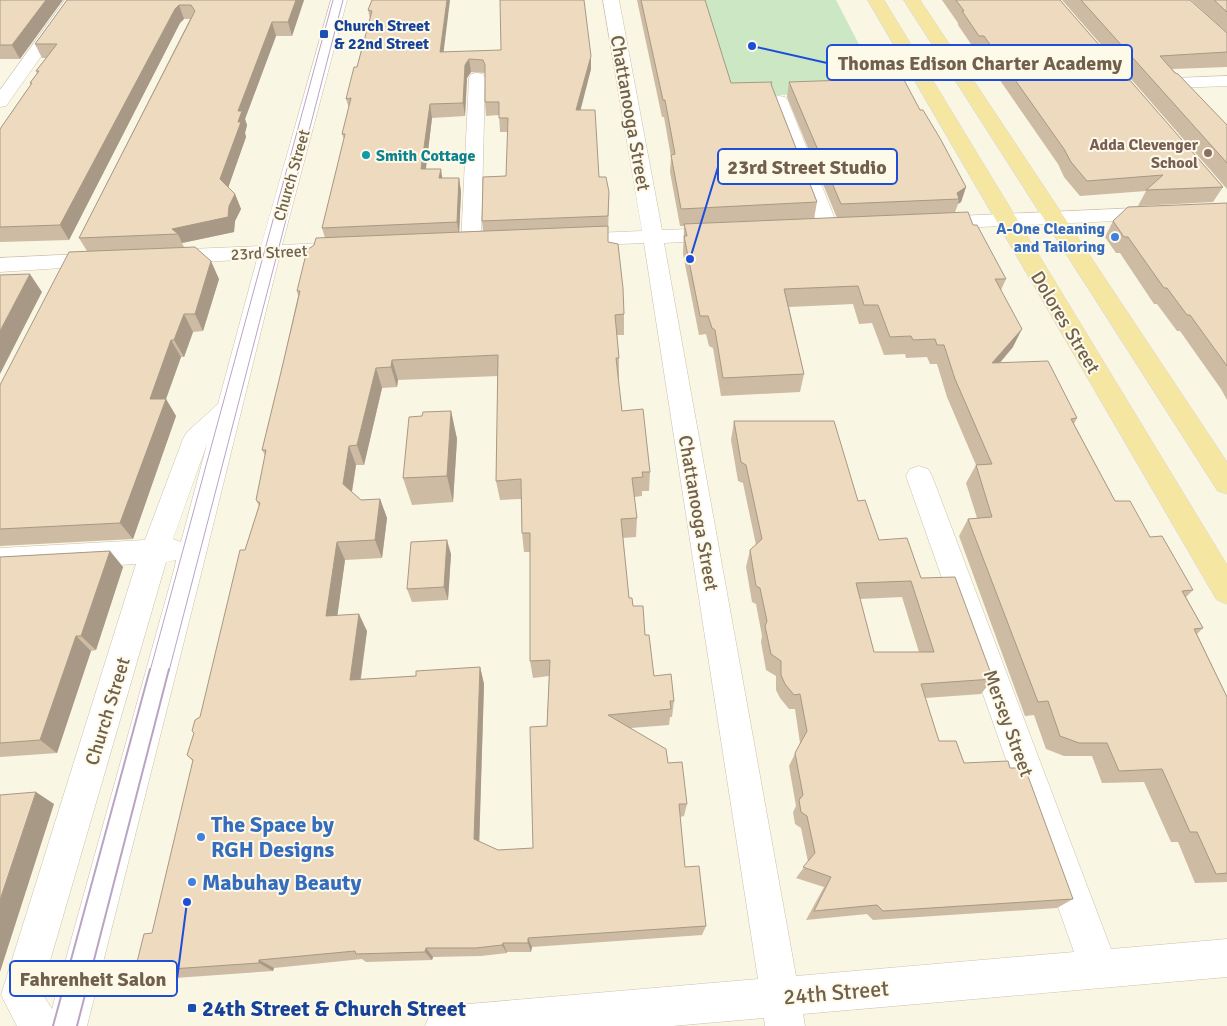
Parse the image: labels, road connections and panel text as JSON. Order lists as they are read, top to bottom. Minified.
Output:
{"streets":{"main road":["Dolores Street"],"street":["Chattanooga Street","Church Street","23rd Street","Mersey Street","24th Street"]},"crossings":[["Chattanooga Street","24th Street"],["Church Street","23rd Street"],["Mersey Street","24th Street"]],"places":{"transit":["Church Street & 22nd Street","24th Street & Church Street"],"other":["Thomas Edison Charter Academy","Adda Clevenger School","Smith Cottage","A-One Cleaning and Tailoring","23rd Street Studio","The Space by RGH Designs","Mabuhay Beauty","Fahrenheit Salon"]}}
